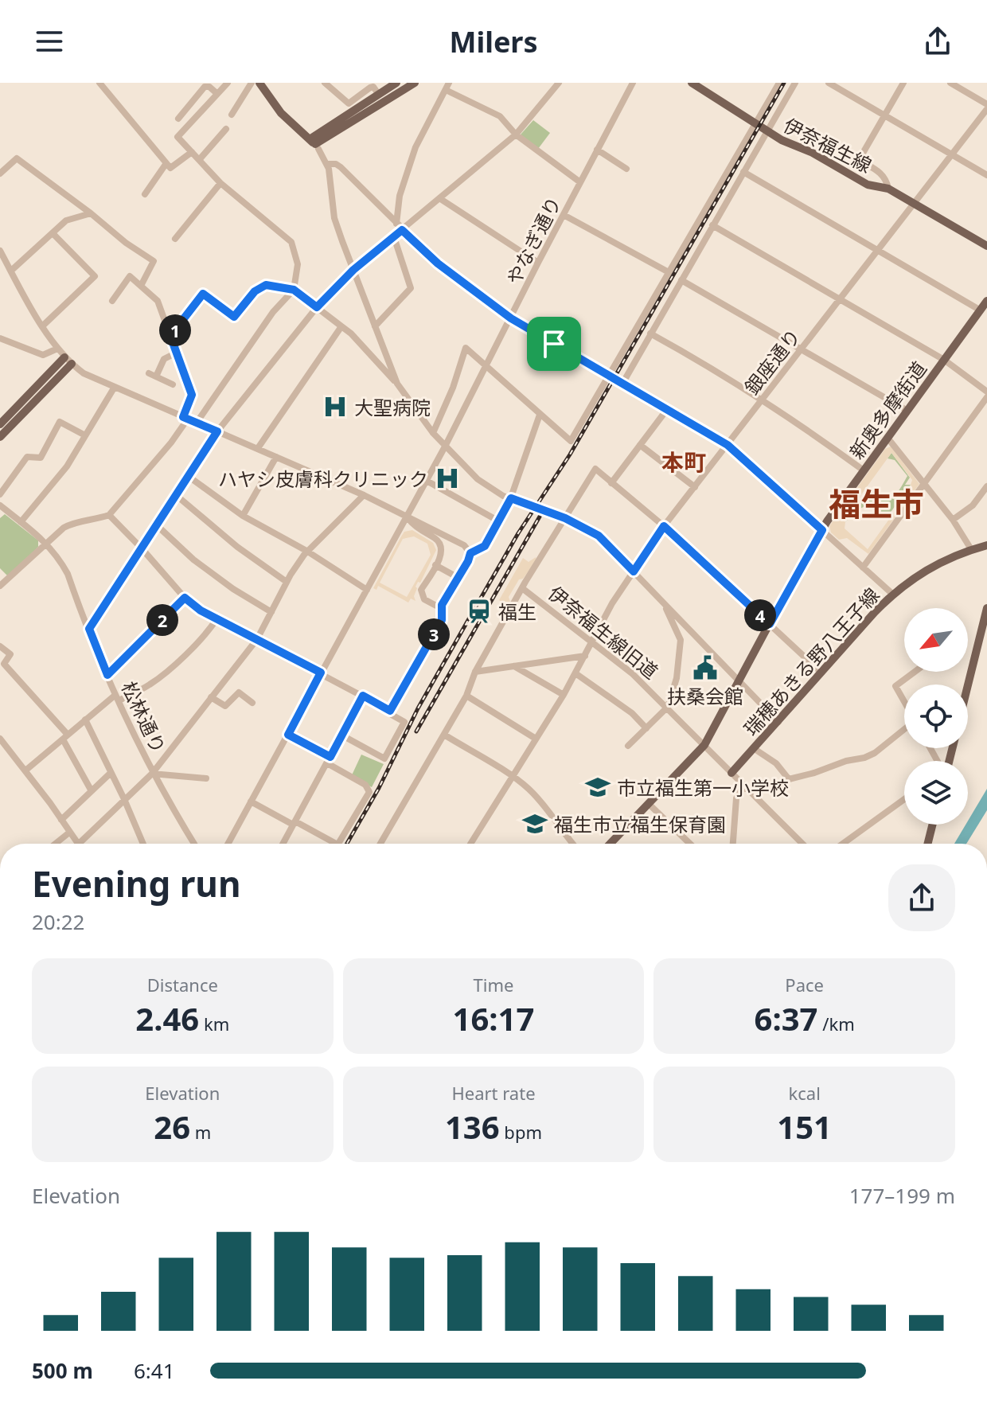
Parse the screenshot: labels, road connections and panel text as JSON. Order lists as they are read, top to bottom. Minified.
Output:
{"streets":{"main road":["伊奈福生線","新奥多摩街道","瑞穂あきる野八王子線"],"street":["やなぎ通り","銀座通り","伊奈福生線旧道","松林通り"]},"crossings":[["伊奈福生線","銀座通り"],["銀座通り","伊奈福生線旧道"],["新奥多摩街道","伊奈福生線旧道"],["伊奈福生線旧道","瑞穂あきる野八王子線"]],"districts":["本町","福生市"],"places":{"hospital":["大聖病院","ハヤシ皮膚科クリニック"],"station":["福生"],"public building":["扶桑会館"],"school or university":["市立福生第一小学校","福生市立福生保育園"]},"north":"bottom left","page":{"header":"Milers","pins":["1","4","2","3"],"heading":["Evening run","20:22"],"stats":[["Distance","2.46 km"],["Time","16:17"],["Pace","6:37 /km"],["Elevation","26 m"],["Heart rate","136 bpm"],["kcal","151"]],"chart":["Elevation","177–199 m"],"list":[{"name":"500 m","note":"6:41"}]}}
